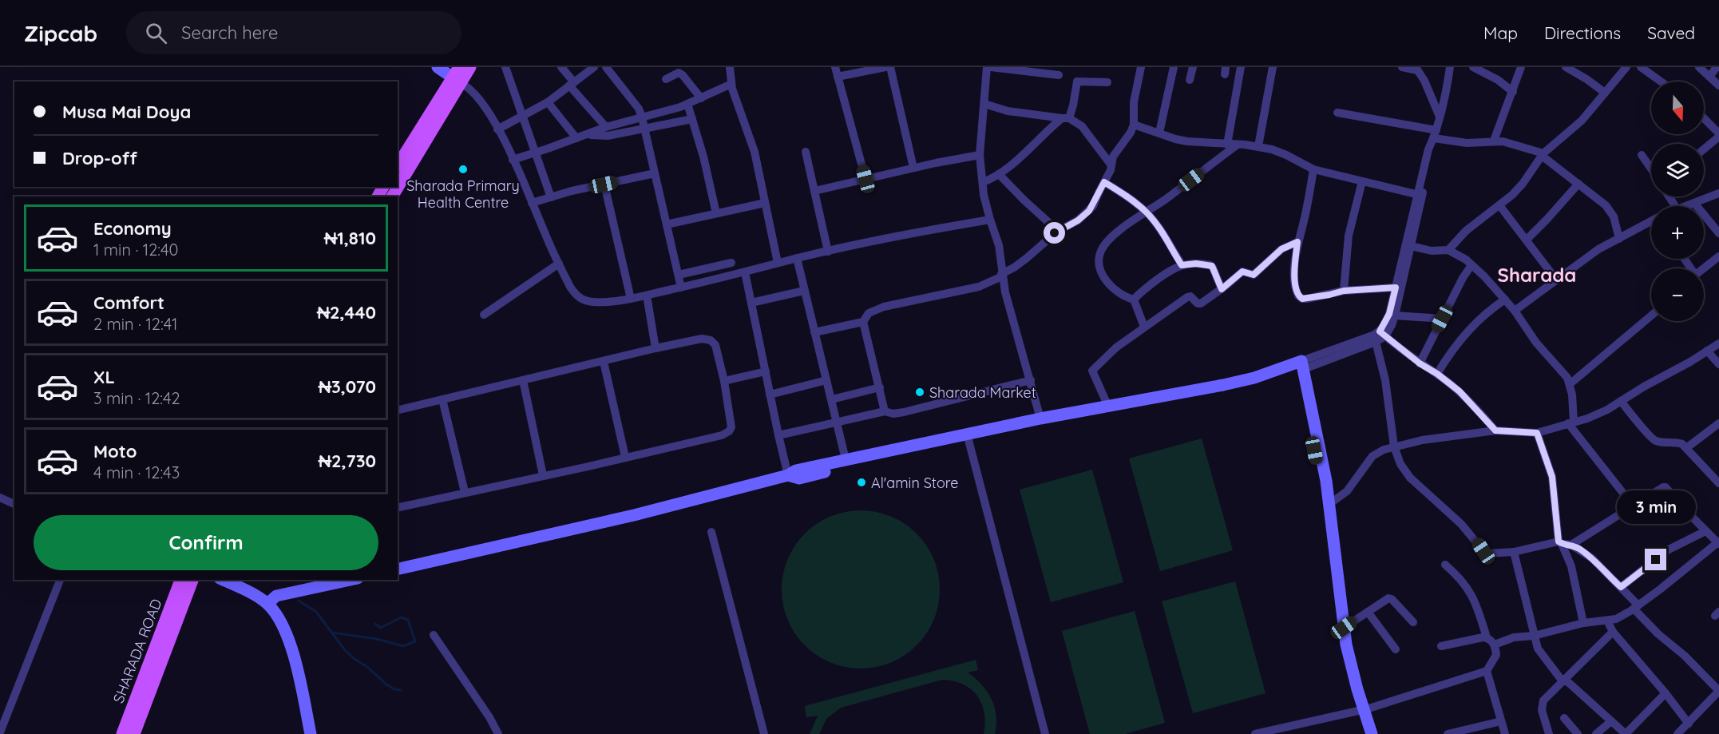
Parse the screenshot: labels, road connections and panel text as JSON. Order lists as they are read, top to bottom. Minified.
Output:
{"streets":{"main road":["SHARADA ROAD"]},"districts":["Sharada"],"places":["Sharada Primary Health Centre","Sharada Market","Al'amin Store"],"north":"bottom","page":{"header":"Zipcab","search":"Search here","nav":["Map","Directions","Saved"],"map_buttons":["+","−"],"banner":["Musa Mai Doya","Drop-off"],"list":[{"name":"Economy","note":"1 min · 12:40","value":"₦1,810"},{"name":"Comfort","note":"2 min · 12:41","value":"₦2,440"},{"name":"XL","note":"3 min · 12:42","value":"₦3,070"},{"name":"Moto","note":"4 min · 12:43","value":"₦2,730"}],"bubble":"3 min","buttons":"Confirm"}}
